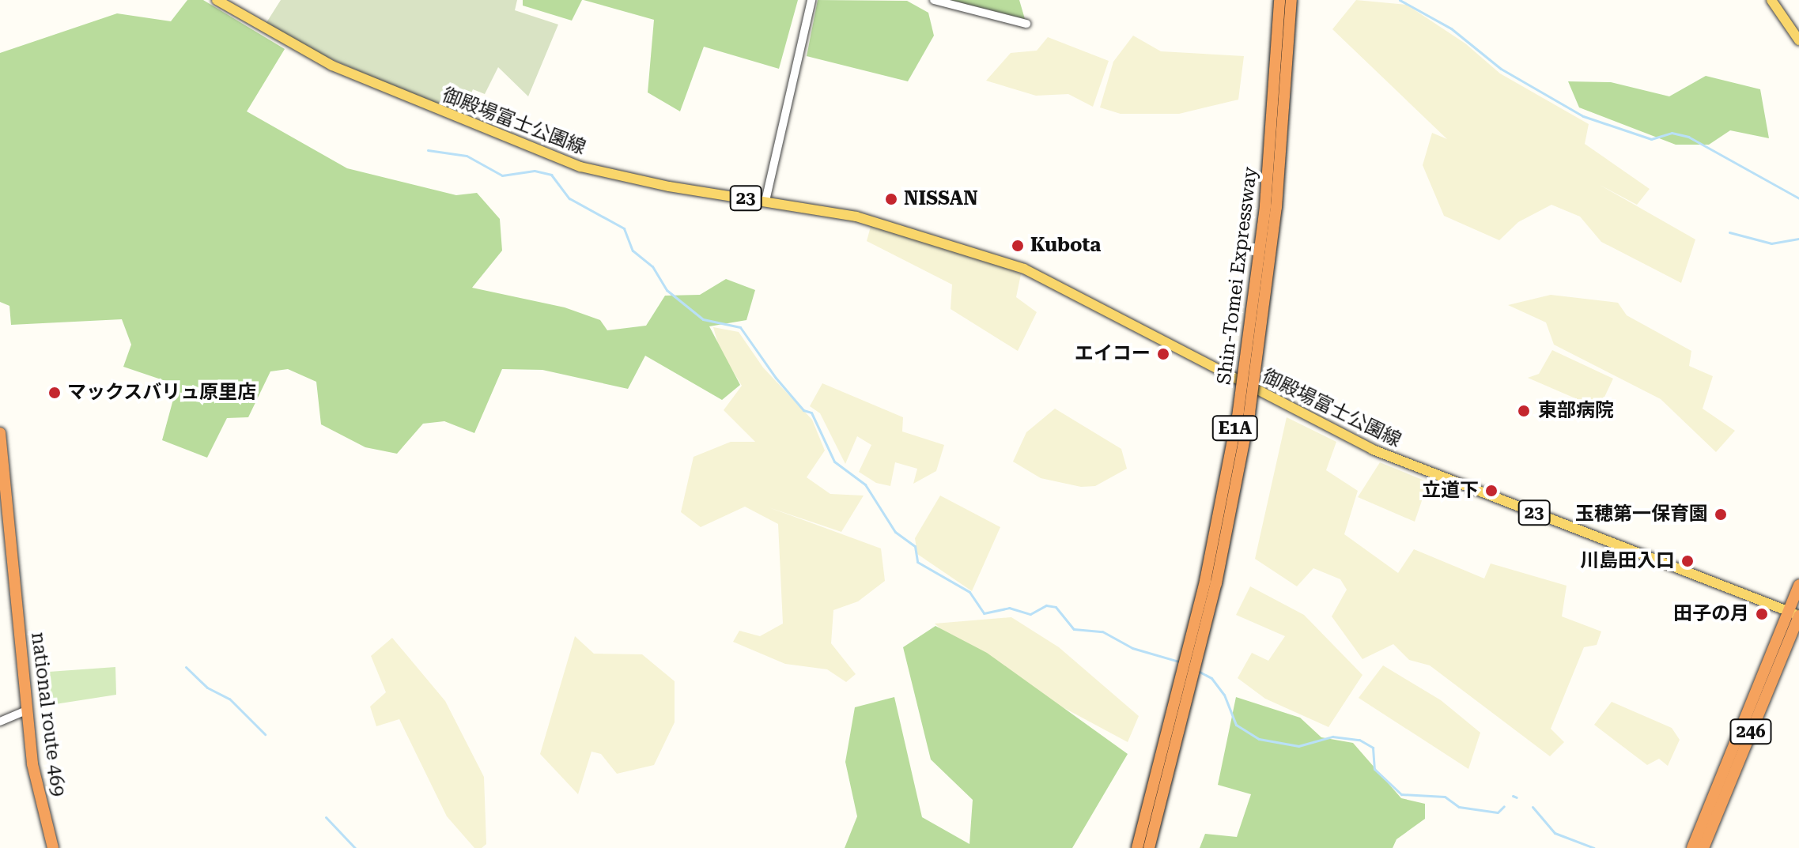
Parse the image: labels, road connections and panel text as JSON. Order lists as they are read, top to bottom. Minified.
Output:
{"streets":{"highway":["Shin-Tomei Expressway","E1A","national route 469","246"],"main road":["御殿場富士公園線","23"]},"crossings":[["御殿場富士公園線","246"]],"places":["NISSAN","Kubota","エイコー","マックスバリュ原里店","東部病院","立道下","玉穂第一保育園","川島田入口","田子の月"]}
